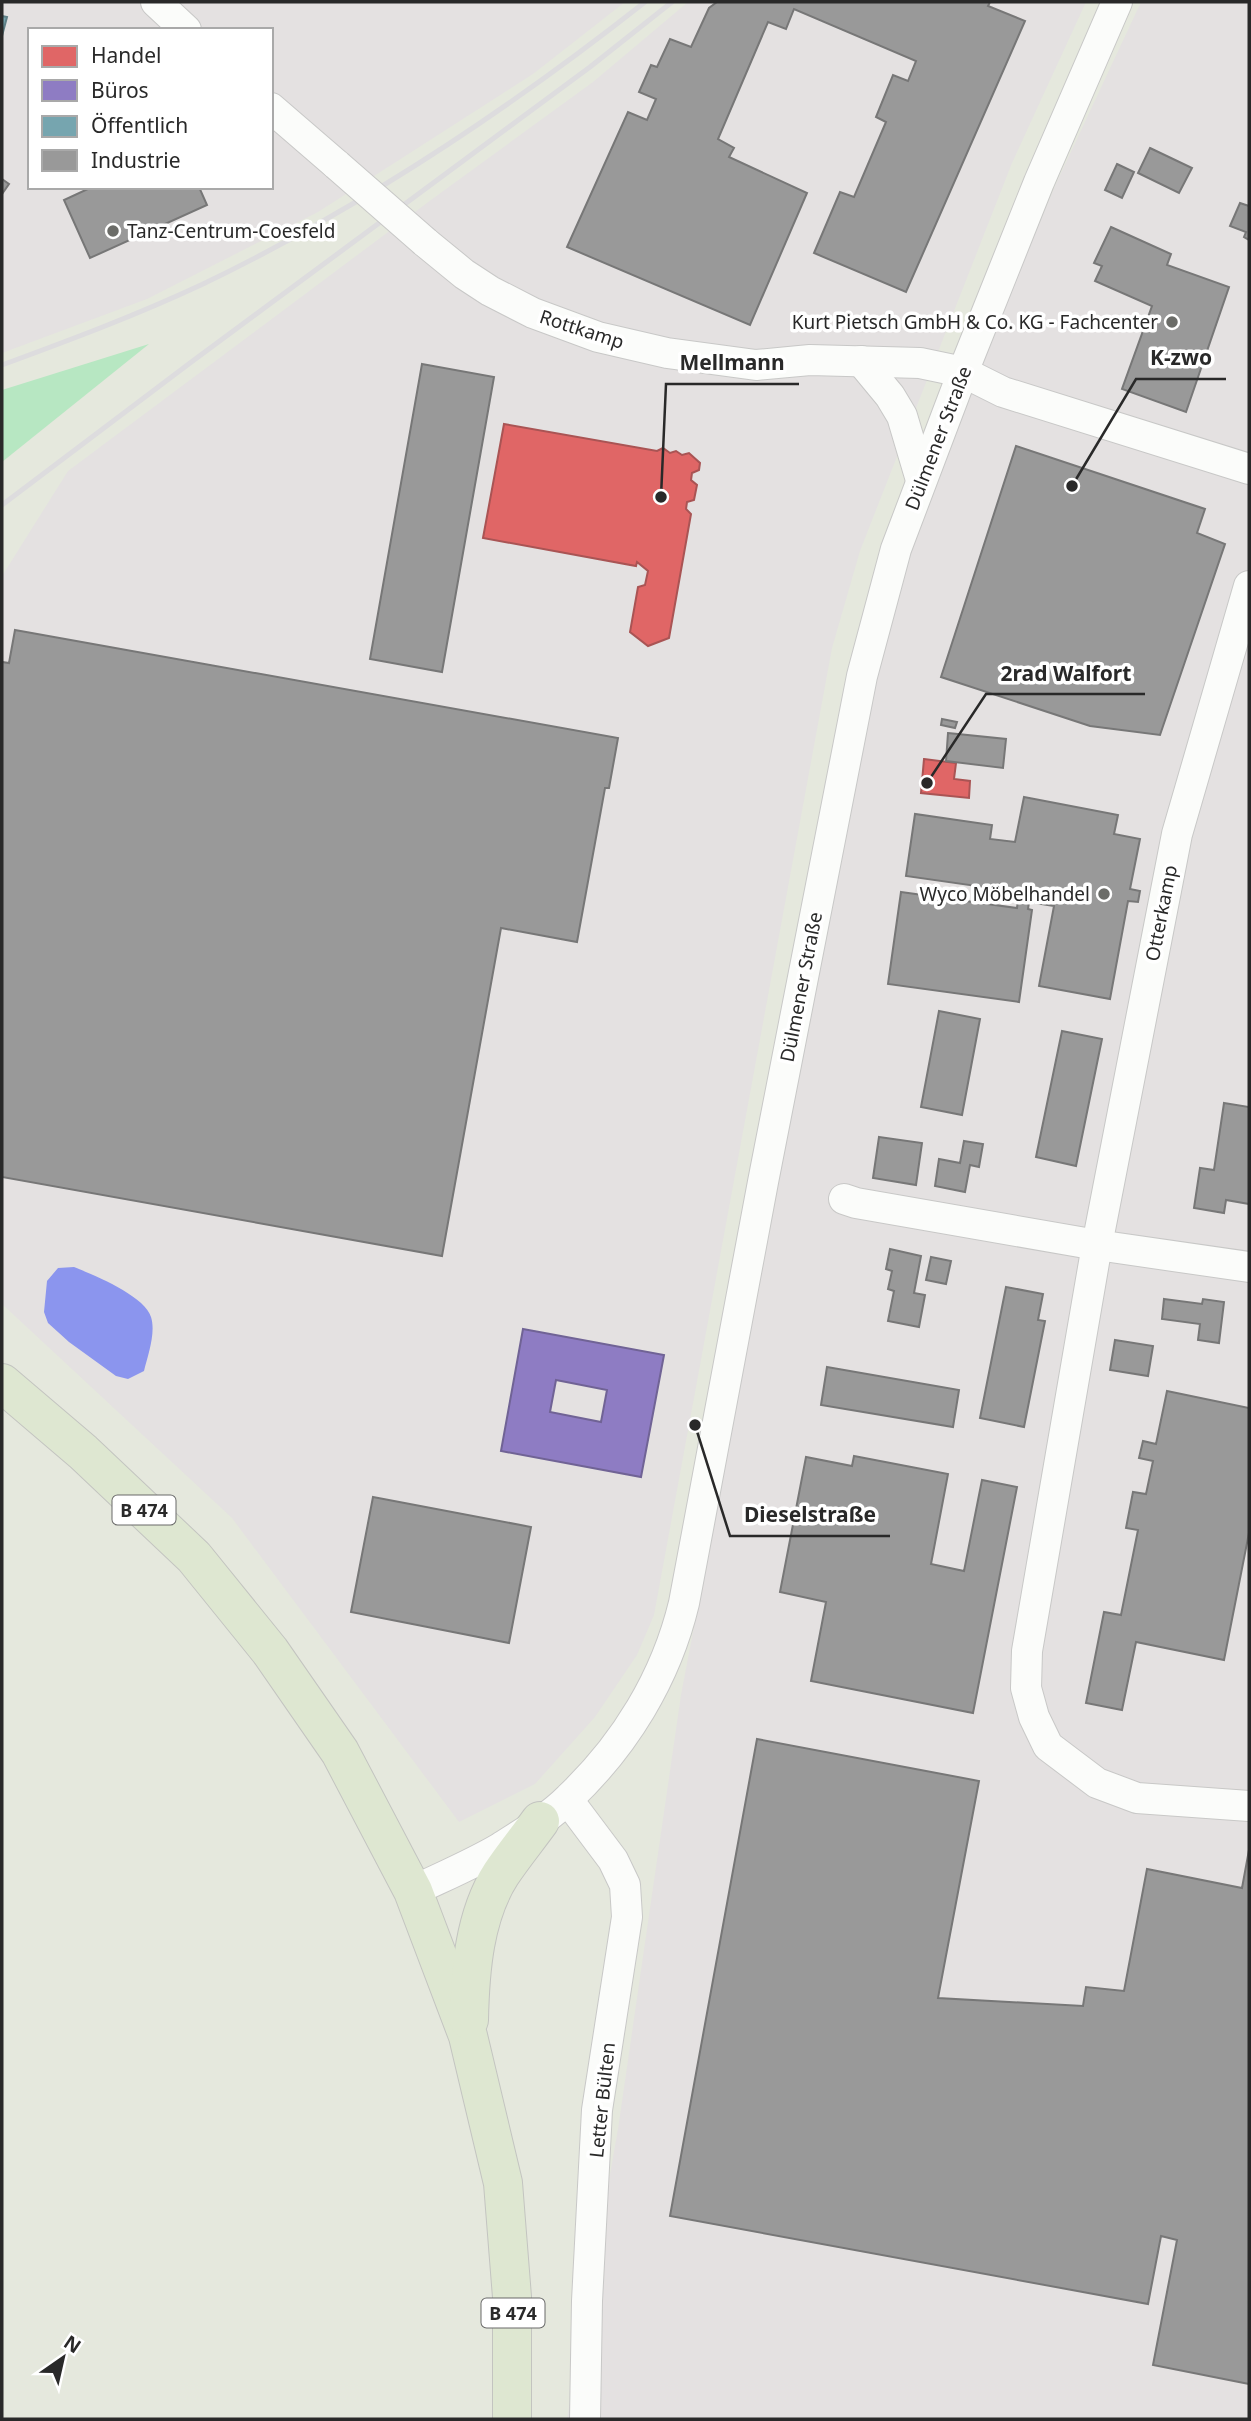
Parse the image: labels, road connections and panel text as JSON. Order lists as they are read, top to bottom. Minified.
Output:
{"streets":{"main road":["B 474"],"street":["Rottkamp","Dülmener Straße","Otterkamp","Letter Bülten"]},"crossings":[["Rottkamp","Dülmener Straße"],["Dülmener Straße","B 474"],["Dülmener Straße","Letter Bülten"]],"places":["Tanz-Centrum-Coesfeld","Kurt Pietsch GmbH & Co. KG - Fachcenter","K-zwo","Mellmann","2rad Walfort","Wyco Möbelhandel","Dieselstraße"],"legend":["Handel","Büros","Öffentlich","Industrie"],"north":"top right"}
